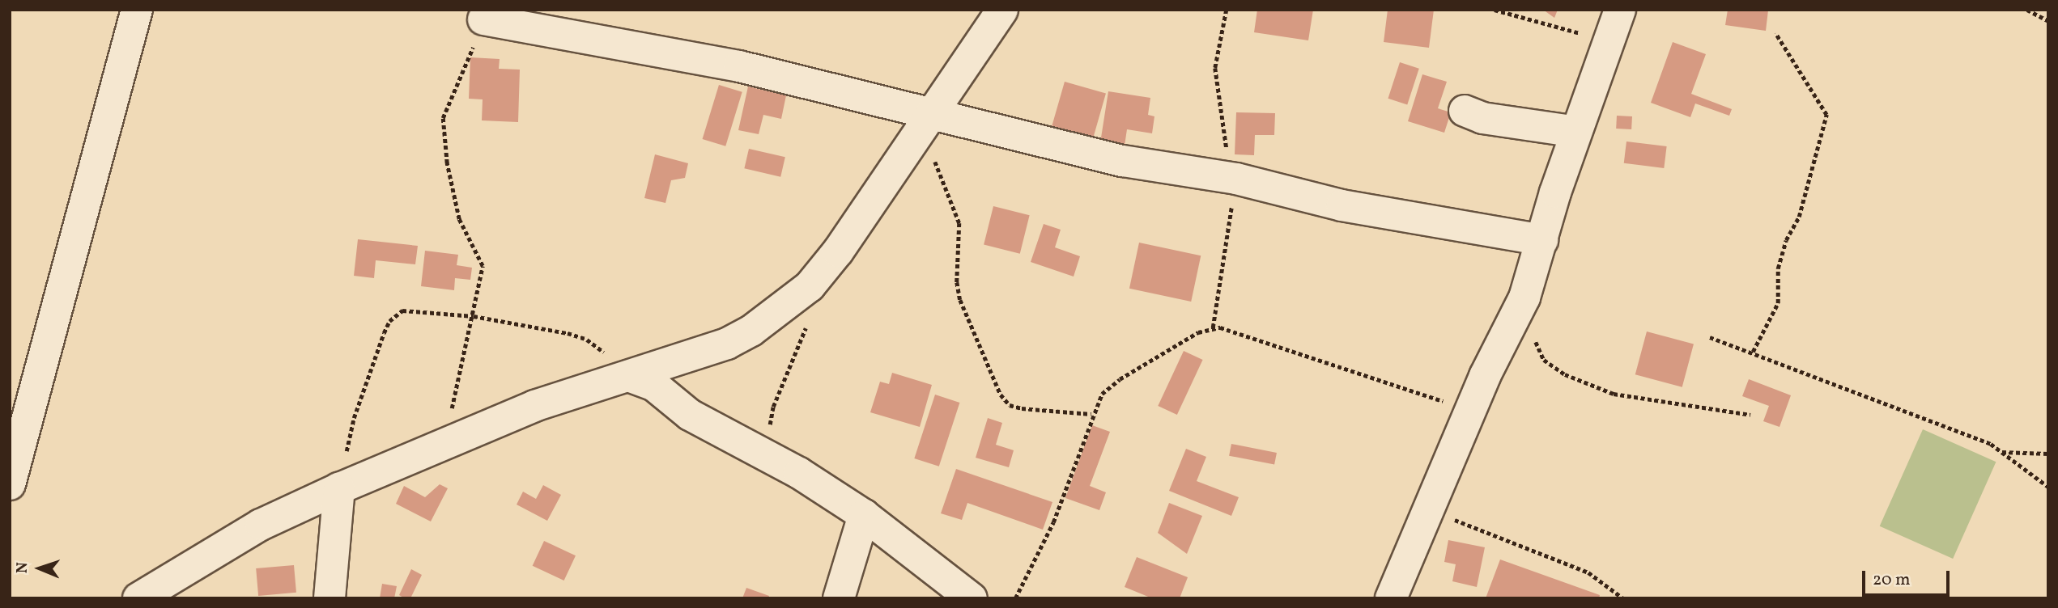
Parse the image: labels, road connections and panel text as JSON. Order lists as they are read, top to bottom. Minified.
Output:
{"scale_bar":"20 m","north":"left"}
